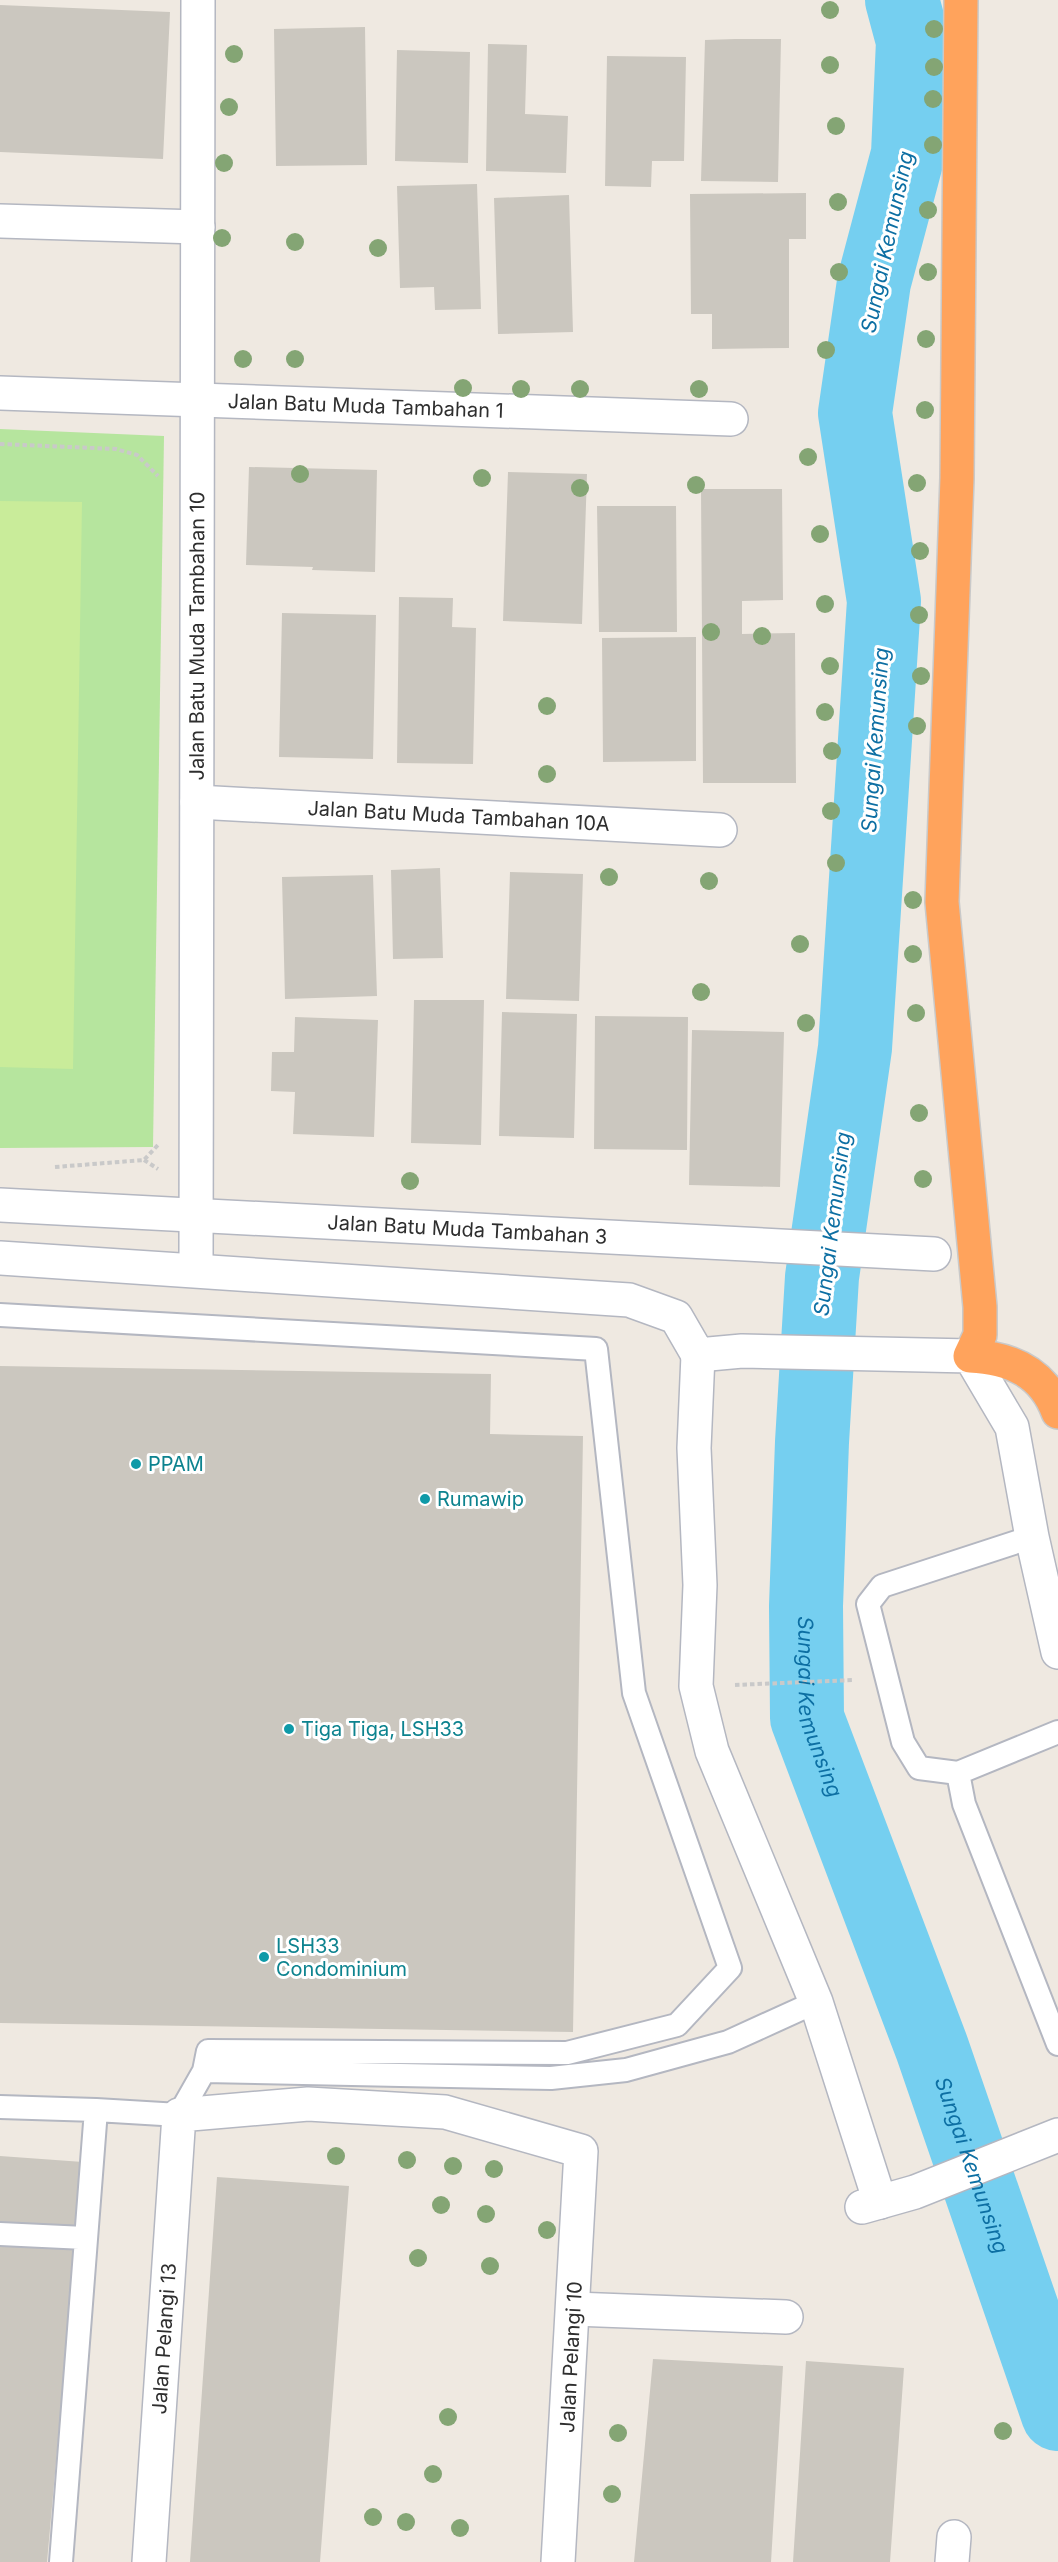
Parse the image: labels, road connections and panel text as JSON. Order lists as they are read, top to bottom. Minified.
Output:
{"streets":{"street":["Jalan Batu Muda Tambahan 1","Jalan Batu Muda Tambahan 10","Jalan Batu Muda Tambahan 10A","Jalan Batu Muda Tambahan 3","Jalan Pelangi 13","Jalan Pelangi 10"]},"crossings":[["Jalan Batu Muda Tambahan 1","Jalan Batu Muda Tambahan 10"],["Jalan Batu Muda Tambahan 10","Jalan Batu Muda Tambahan 10A"],["Jalan Batu Muda Tambahan 10","Jalan Batu Muda Tambahan 3"],["Jalan Pelangi 13","Jalan Pelangi 10"]],"water":["Sungai Kemunsing"],"places":["PPAM","Rumawip","Tiga Tiga, LSH33","LSH33 Condominium"]}
